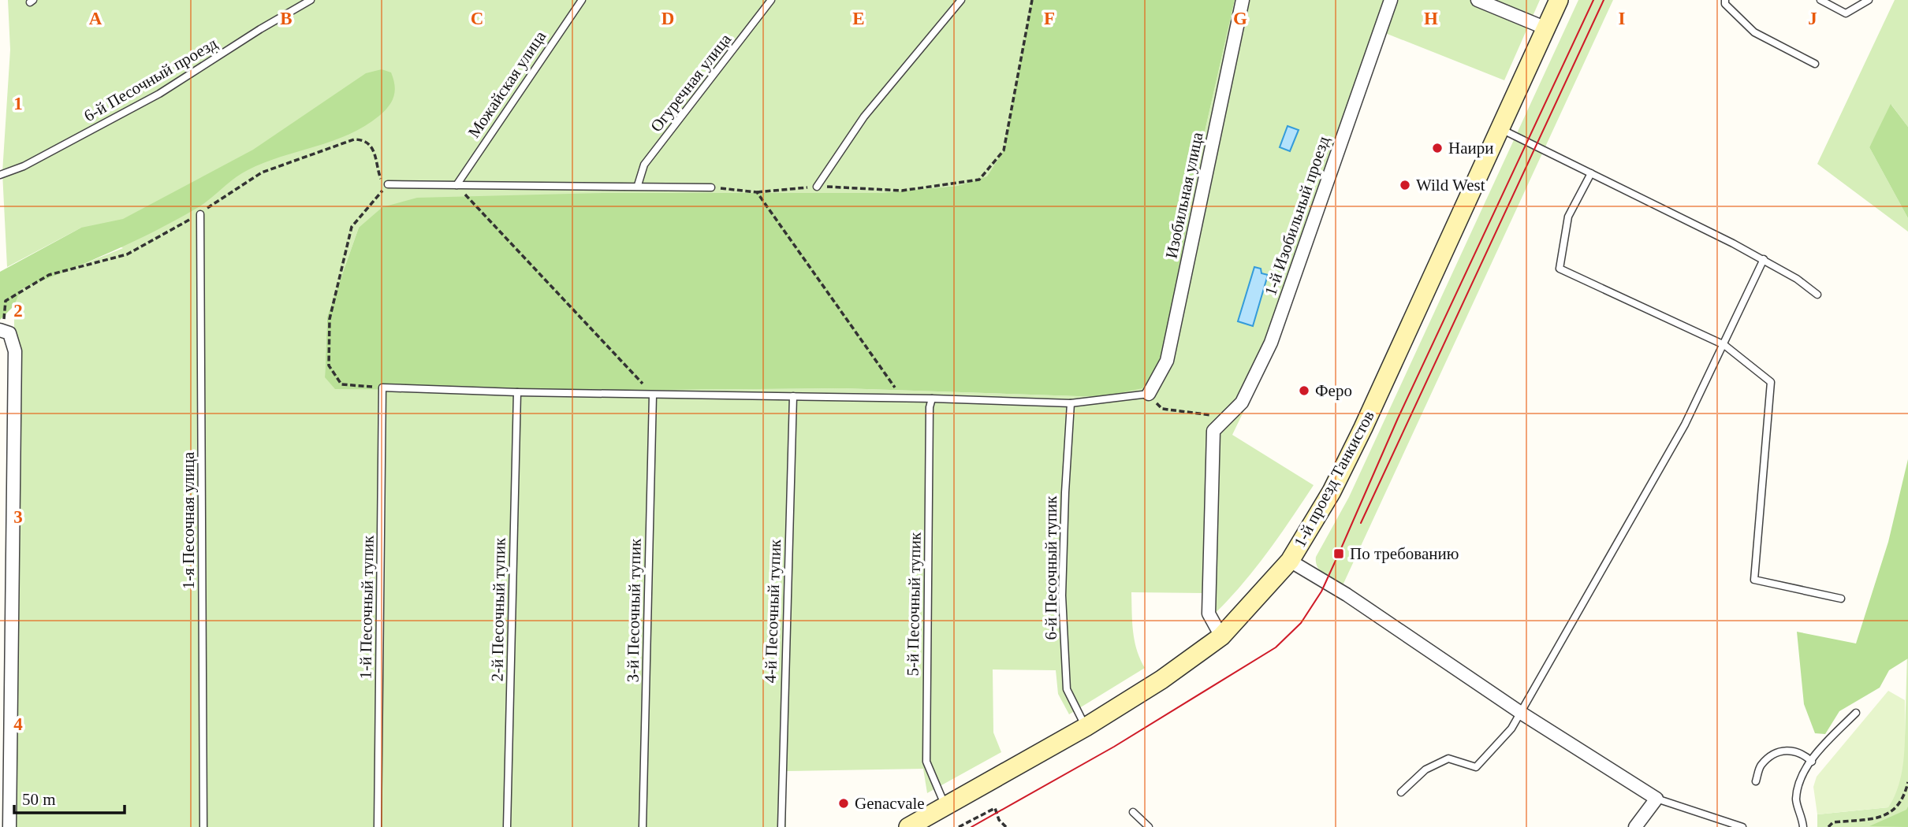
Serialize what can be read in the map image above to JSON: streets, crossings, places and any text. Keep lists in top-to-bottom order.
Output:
{
  "streets": {
    "main road": ["1-й проезд Танкистов"],
    "street": ["Изобильная улица", "1-й Изобильный проезд"],
    "lane": [
      "6-й Песочный проезд",
      "Огуречная улица",
      "Можайская улица",
      "1-я Песочная улица",
      "6-й Песочный тупик",
      "5-й Песочный тупик",
      "1-й Песочный тупик",
      "2-й Песочный тупик",
      "3-й Песочный тупик",
      "4-й Песочный тупик"
    ]
  },
  "crossings": [
    ["1-й проезд Танкистов", "6-й Песочный тупик"],
    ["1-й проезд Танкистов", "5-й Песочный тупик"]
  ],
  "places": {
    "other": [
      "Наири",
      "Wild West",
      "Феро",
      "Genacvale"
    ],
    "transit": ["По требованию"]
  },
  "scale_bar": "50 m",
  "grid": {
    "columns": [
      "A",
      "B",
      "C",
      "D",
      "E",
      "F",
      "G",
      "H",
      "I",
      "J"
    ],
    "rows": [
      "1",
      "2",
      "3",
      "4"
    ]
  }
}
